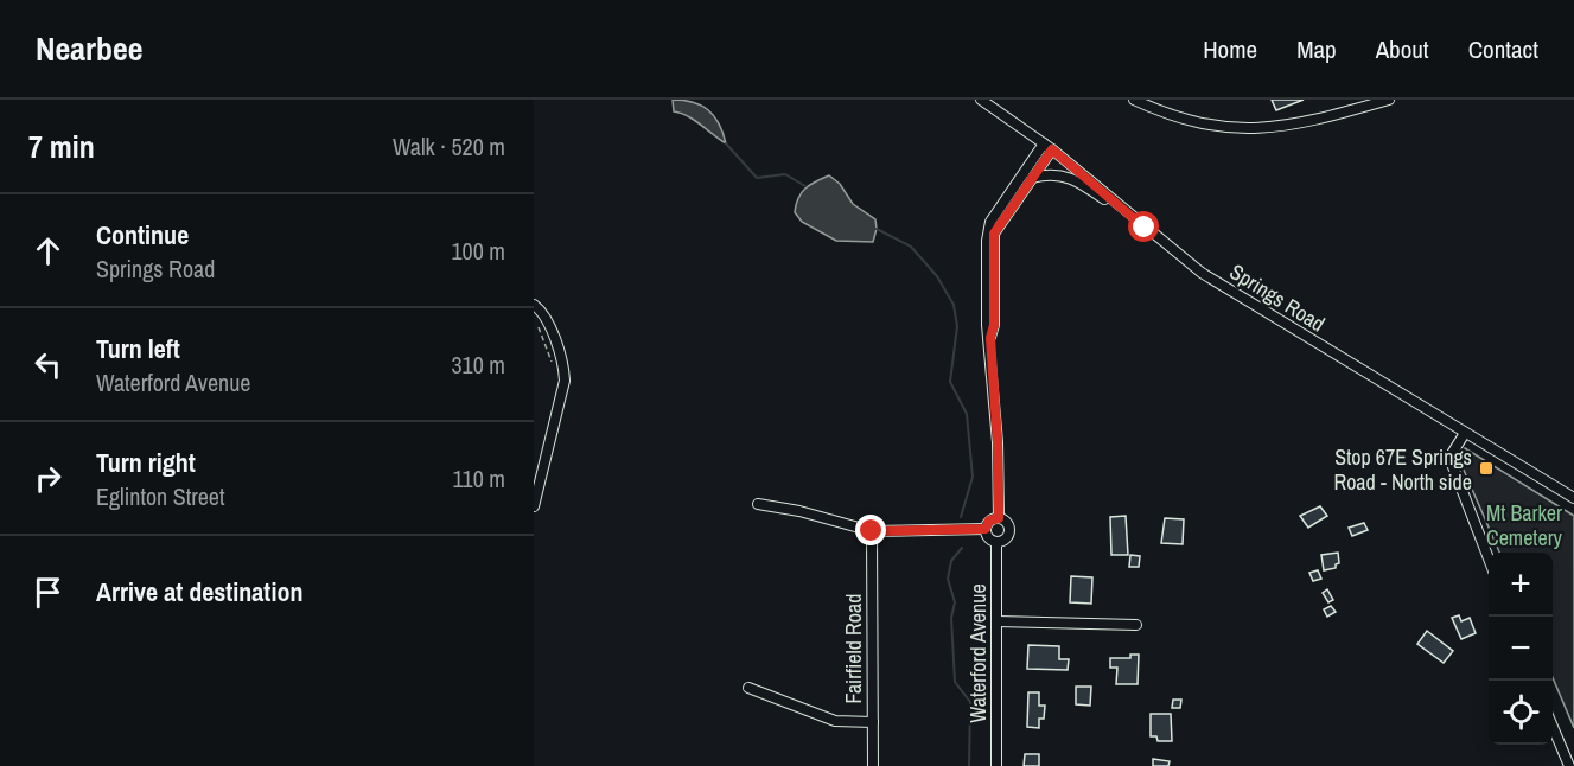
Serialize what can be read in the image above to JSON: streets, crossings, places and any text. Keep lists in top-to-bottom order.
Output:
{
  "streets": {
    "street": ["Springs Road", "Fairfield Road", "Waterford Avenue"]
  },
  "parks": ["Mt Barker Cemetery"],
  "places": {
    "transit": ["Stop 67E Springs Road - North side"]
  },
  "page": {
    "header": "Nearbee",
    "nav": [
      "Home",
      "Map",
      "About",
      "Contact"
    ],
    "heading": ["7 min", "Walk · 520 m"],
    "list": [
      ["Continue", "Springs Road", "100 m"],
      ["Turn left", "Waterford Avenue", "310 m"],
      ["Turn right", "Eglinton Street", "110 m"],
      "Arrive at destination"
    ],
    "map_buttons": ["+", "−"]
  }
}
